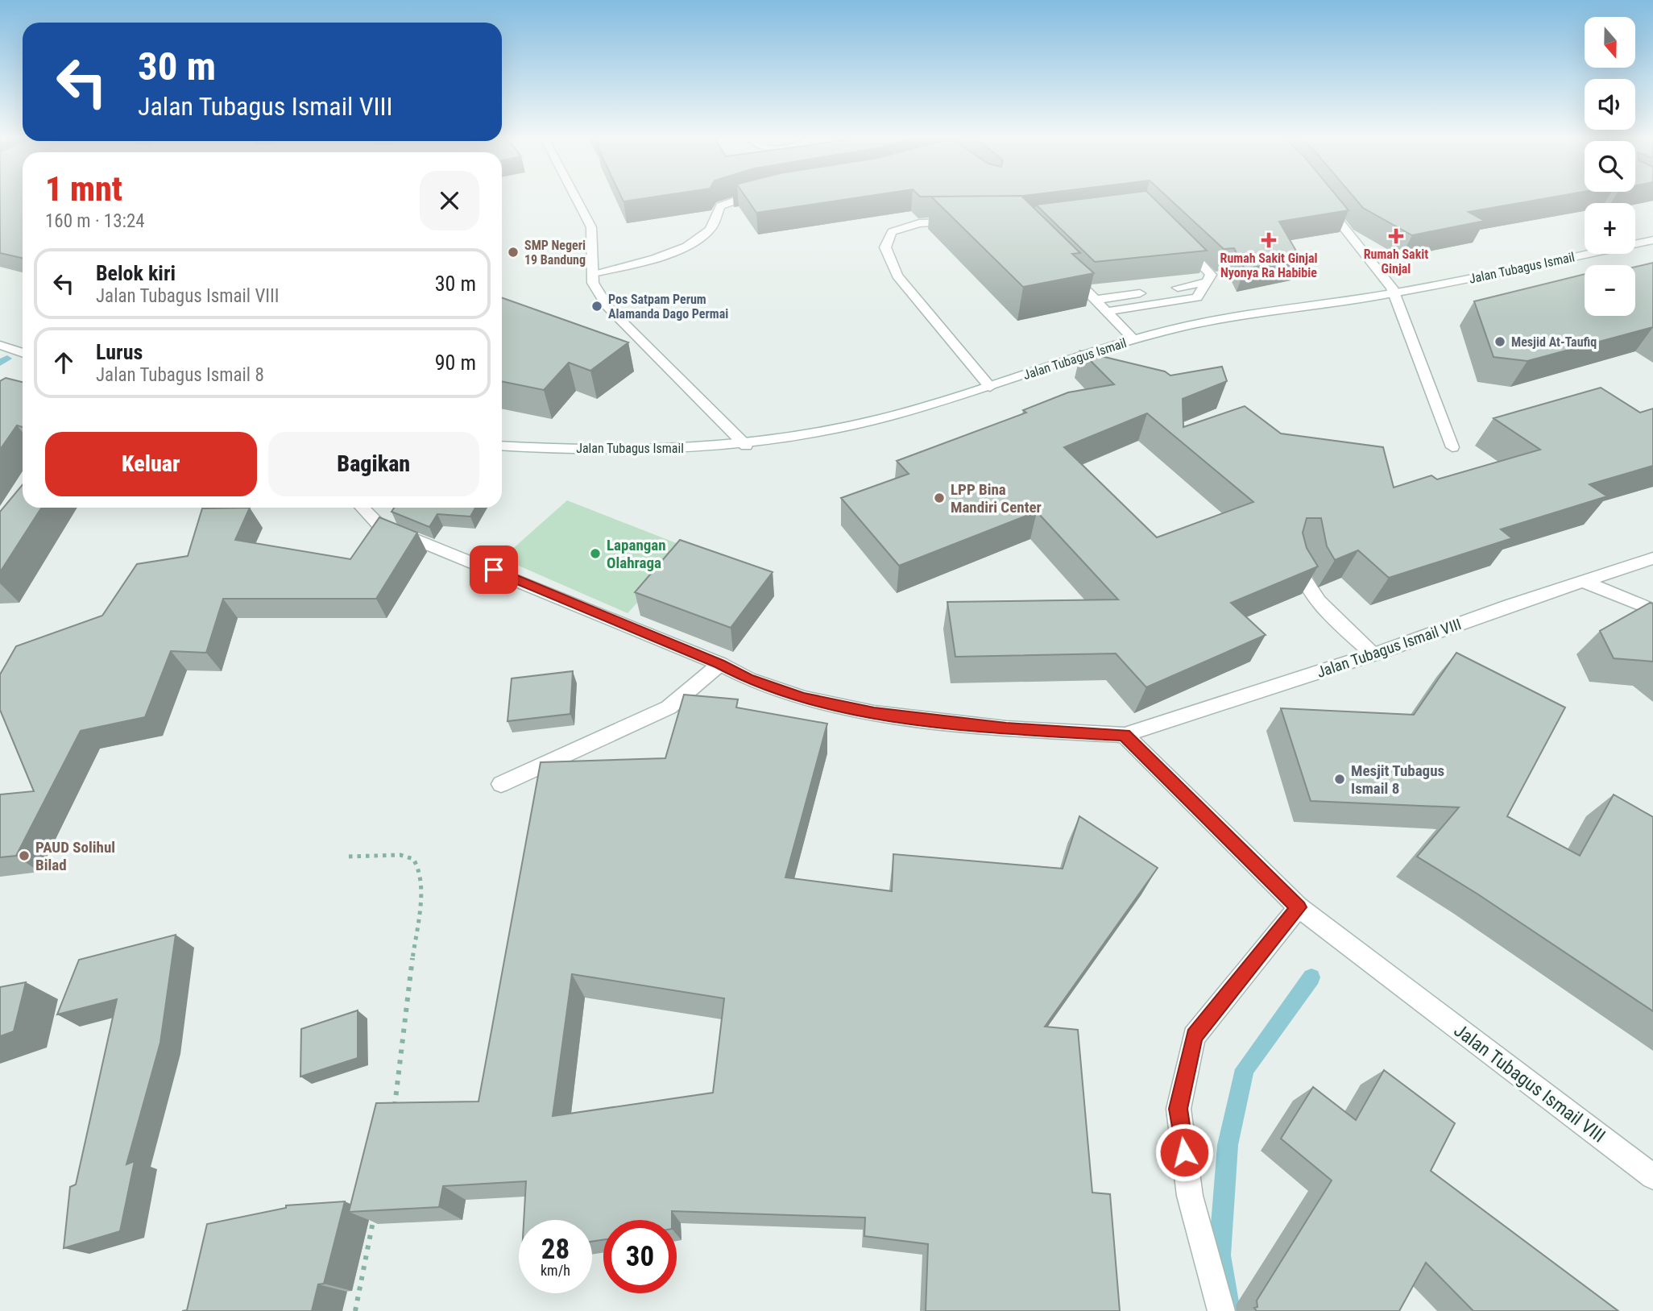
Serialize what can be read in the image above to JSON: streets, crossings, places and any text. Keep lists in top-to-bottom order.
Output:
{
  "streets": {
    "street": ["Jalan Tubagus Ismail", "Jalan Tubagus Ismail VIII"]
  },
  "places": {
    "health": ["Rumah Sakit Ginjal", "Rumah Sakit Ginjal Nyonya Ra Habibie"],
    "other": [
      "SMP Negeri 19 Bandung",
      "Pos Satpam Perum Alamanda Dago Permai",
      "Mesjid At-Taufiq",
      "LPP Bina Mandiri Center",
      "Lapangan Olahraga",
      "Mesjit Tubagus Ismail 8",
      "PAUD Solihul Bilad"
    ]
  },
  "north": "bottom",
  "page": {
    "map_buttons": ["+", "−"],
    "turn": ["30 m", "Jalan Tubagus Ismail VIII"],
    "heading": ["1 mnt", "160 m · 13:24"],
    "list": [
      {
        "name": "Belok kiri",
        "note": "Jalan Tubagus Ismail VIII",
        "value": "30 m"
      },
      {
        "name": "Lurus",
        "note": "Jalan Tubagus Ismail 8",
        "value": "90 m"
      }
    ],
    "buttons": ["Keluar", "Bagikan"],
    "speed": "28 km/h",
    "limit": "30"
  }
}
